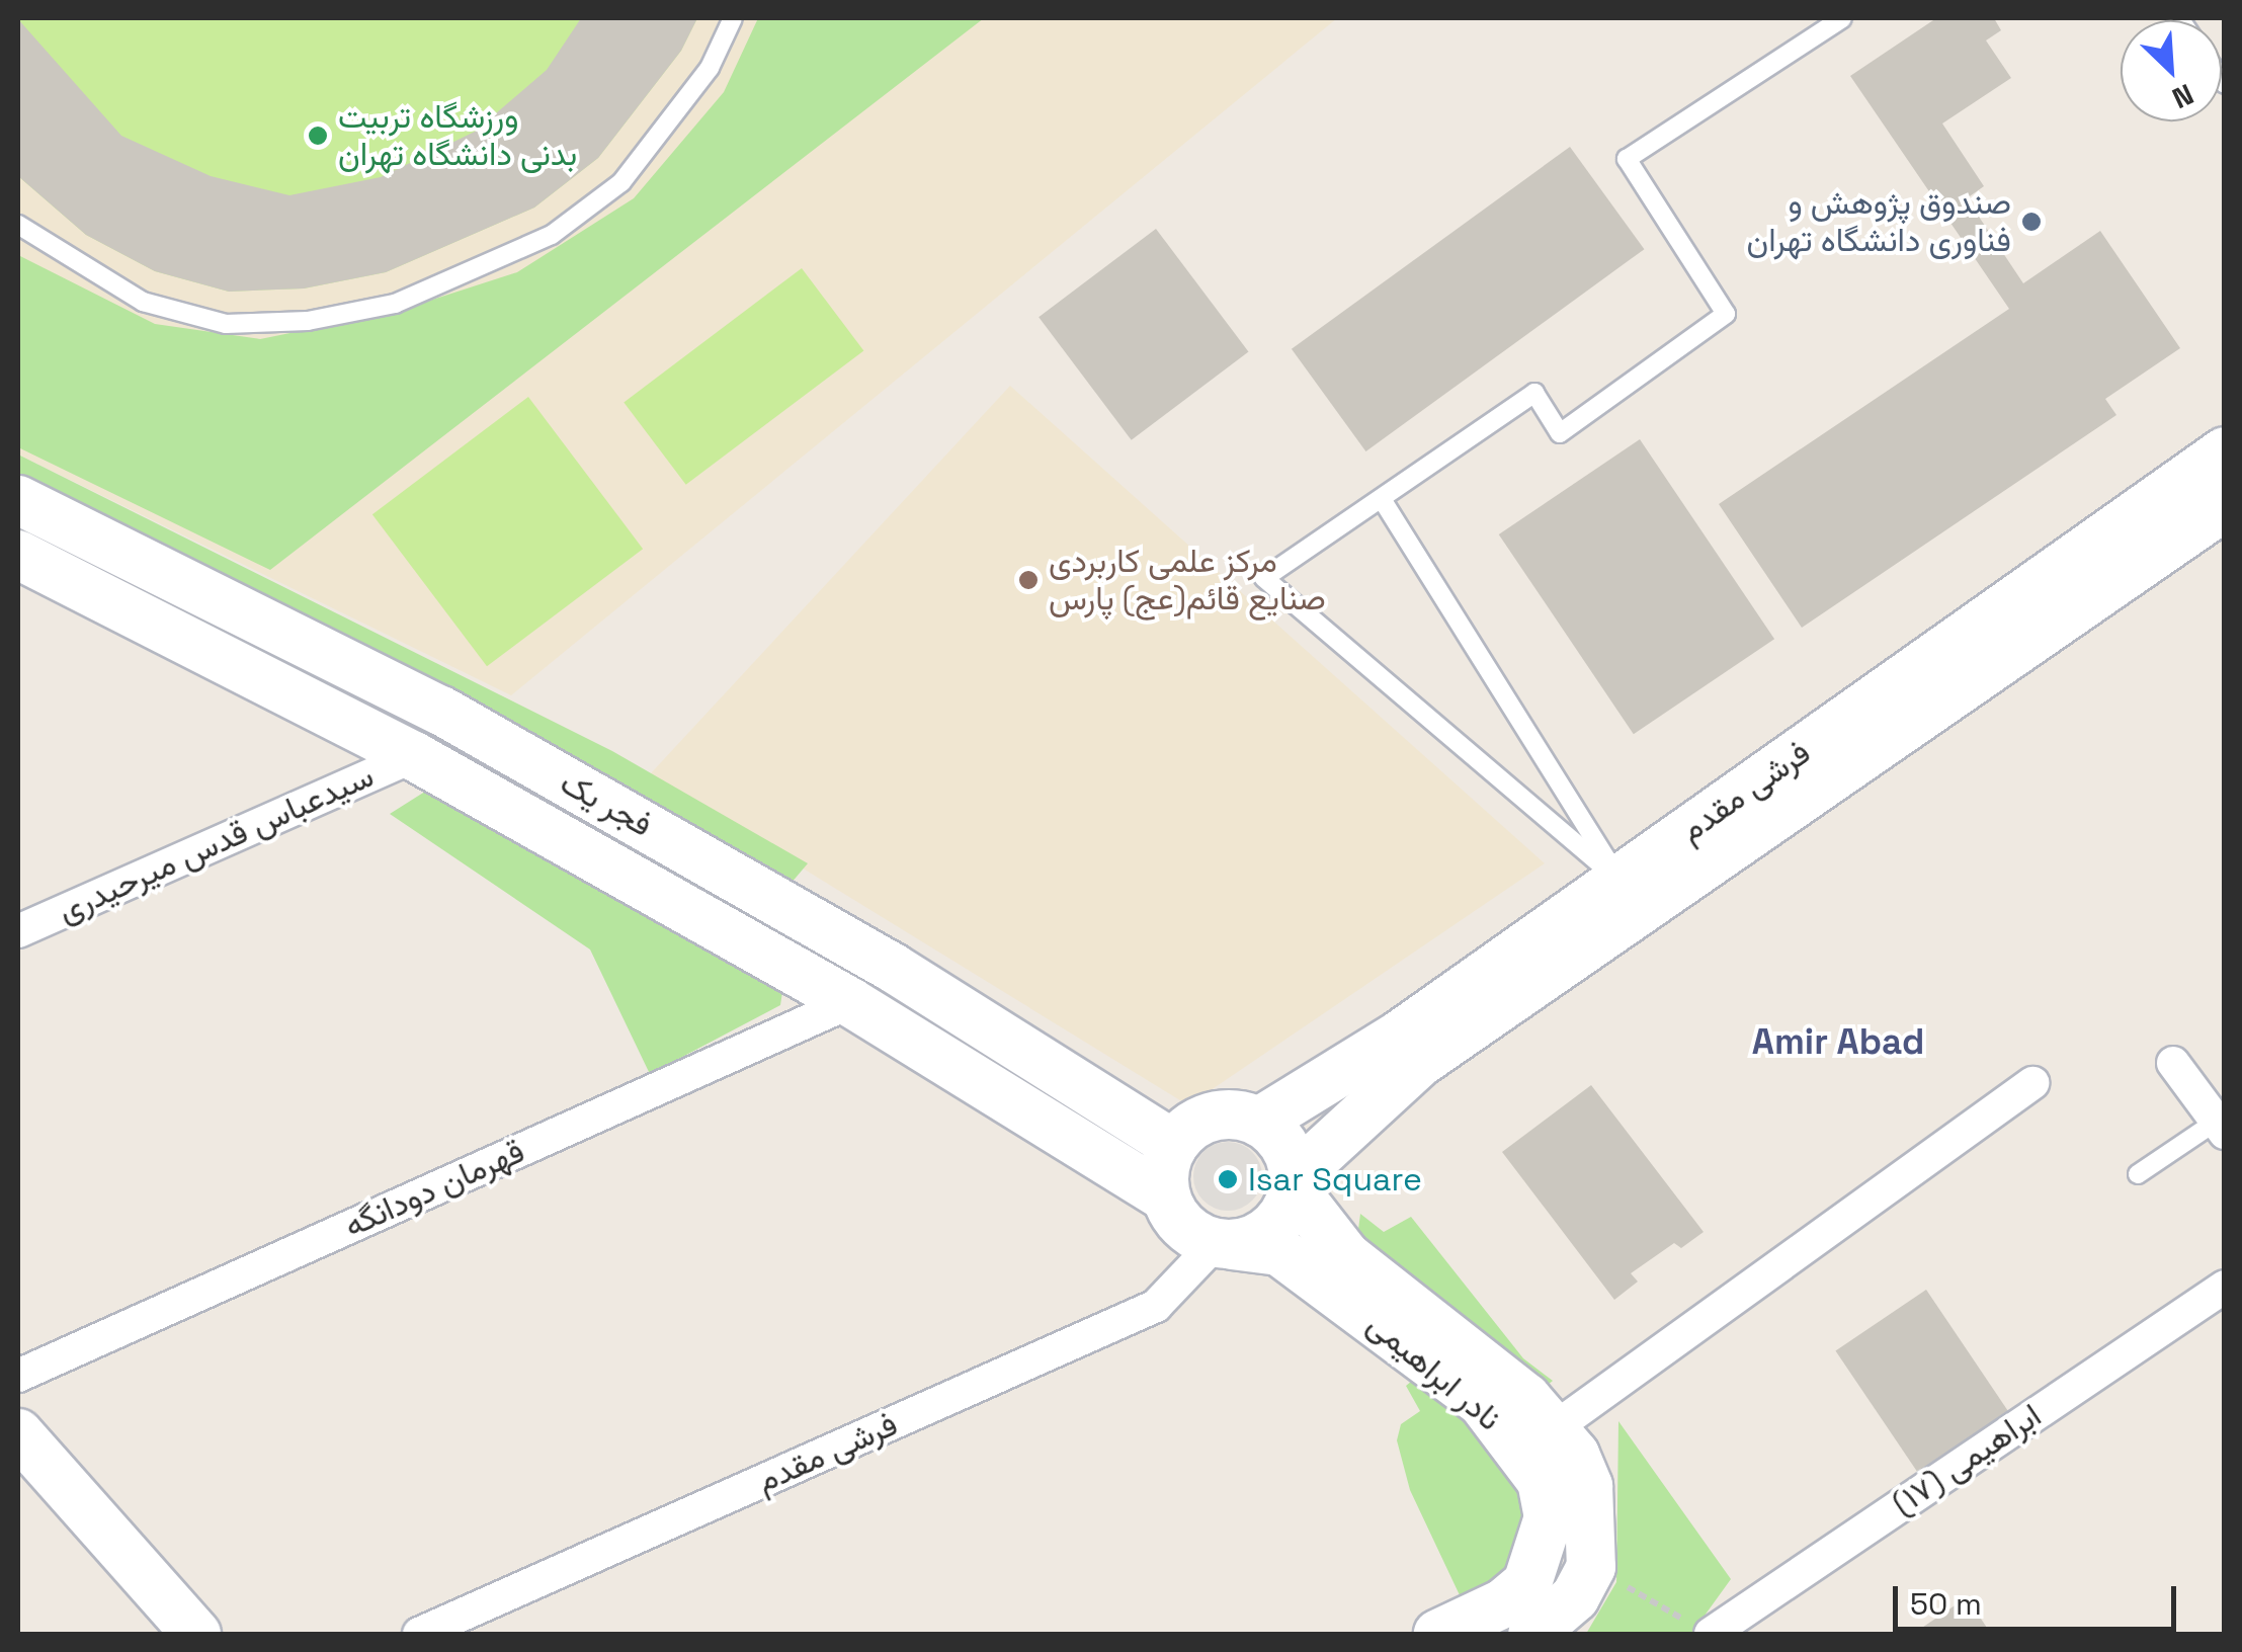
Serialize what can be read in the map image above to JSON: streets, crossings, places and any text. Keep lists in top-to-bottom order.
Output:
{
  "streets": {
    "street": [
      "فرشی مقدم",
      "فجر یک",
      "سیدعباس قدس میرحیدری",
      "قهرمان دودانگه",
      "نادر ابراهیمی",
      "ابراهیمی (۱۷)"
    ]
  },
  "crossings": [
    ["فرشی مقدم", "فجر یک"],
    ["فرشی مقدم", "نادر ابراهیمی"],
    ["فجر یک", "سیدعباس قدس میرحیدری"],
    ["فجر یک", "قهرمان دودانگه"],
    ["فجر یک", "نادر ابراهیمی"]
  ],
  "districts": ["Amir Abad"],
  "places": [
    "ورزشگاه تربیت بدنی دانشگاه تهران",
    "صندوق پژوهش و فناوری دانشگاه تهران",
    "مرکز علمی کاربردی صنایع قائم(عج) پارس",
    "Isar Square"
  ],
  "scale_bar": "50 m",
  "north": "bottom right"
}
